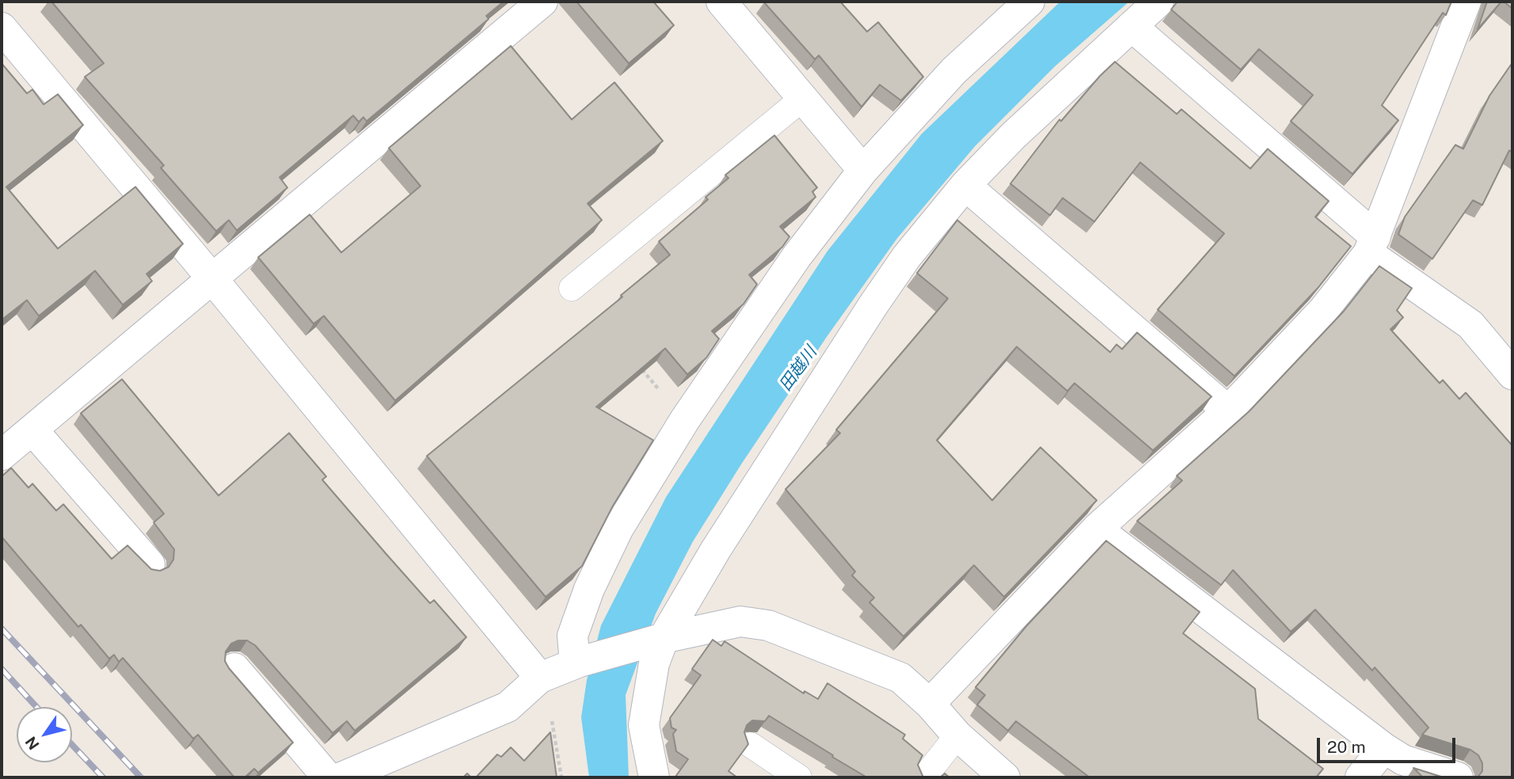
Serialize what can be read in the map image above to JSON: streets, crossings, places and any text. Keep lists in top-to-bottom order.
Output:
{
  "water": ["田越川"],
  "scale_bar": "20 m",
  "north": "bottom left"
}
